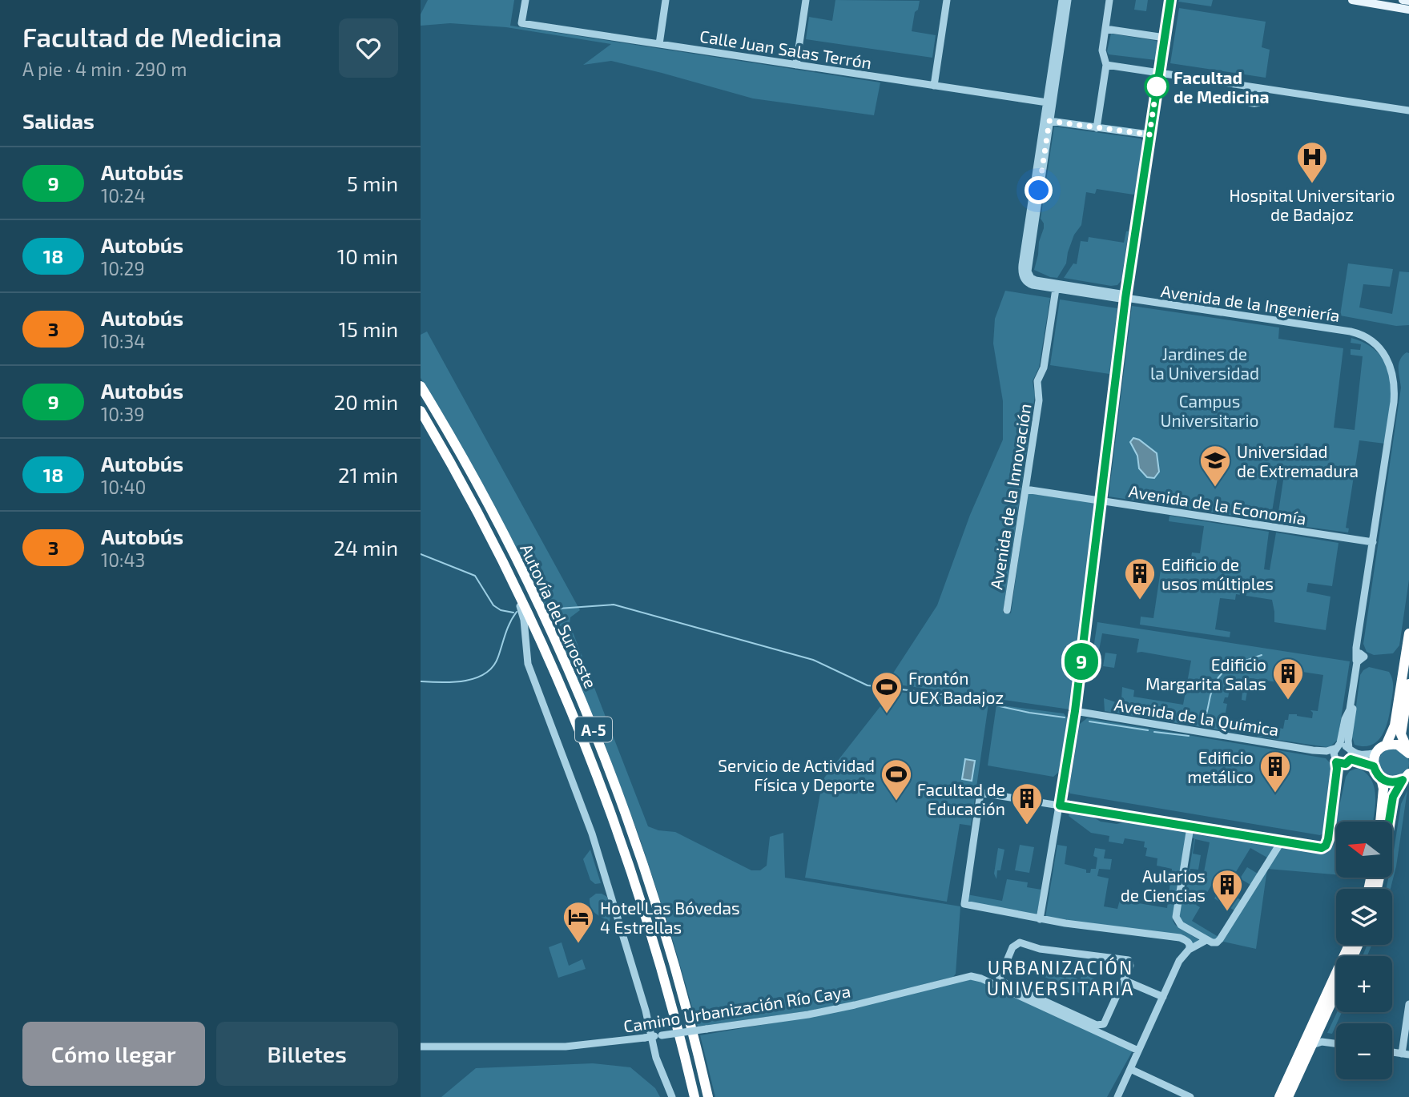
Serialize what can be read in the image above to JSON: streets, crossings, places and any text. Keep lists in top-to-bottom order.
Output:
{
  "streets": {
    "highway": ["Autovía del Suroeste", "A-5"],
    "street": [
      "Calle Juan Salas Terrón",
      "Avenida de la Ingeniería",
      "Avenida de la Innovación",
      "Avenida de la Economía",
      "Avenida de la Química",
      "Camino Urbanización Río Caya"
    ]
  },
  "crossings": [
    ["Avenida de la Ingeniería", "Avenida de la Economía"],
    ["Avenida de la Innovación", "Avenida de la Economía"]
  ],
  "districts": ["URBANIZACIÓN UNIVERSITARIA"],
  "parks": ["Jardines de la Universidad", "Campus Universitario"],
  "places": {
    "other": ["Facultad de Medicina"],
    "hospital": ["Hospital Universitario de Badajoz"],
    "school or university": ["Universidad de Extremadura"],
    "building": [
      "Edificio de usos múltiples",
      "Edificio Margarita Salas",
      "Edificio metálico",
      "Facultad de Educación",
      "Aularios de Ciencias"
    ],
    "sports": ["Frontón UEX Badajoz", "Servicio de Actividad Física y Deporte"],
    "hotel": ["Hotel Las Bóvedas 4 Estrellas"]
  },
  "lines": ["bus line 9"],
  "north": "left",
  "page": {
    "heading": [
      ["Facultad de Medicina", "A pie · 4 min · 290 m"],
      "Salidas"
    ],
    "on_map": "9",
    "list": [
      {
        "mark": "9",
        "name": "Autobús",
        "note": "10:24",
        "value": "5 min"
      },
      {
        "mark": "18",
        "name": "Autobús",
        "note": "10:29",
        "value": "10 min"
      },
      {
        "mark": "3",
        "name": "Autobús",
        "note": "10:34",
        "value": "15 min"
      },
      {
        "mark": "9",
        "name": "Autobús",
        "note": "10:39",
        "value": "20 min"
      },
      {
        "mark": "18",
        "name": "Autobús",
        "note": "10:40",
        "value": "21 min"
      },
      {
        "mark": "3",
        "name": "Autobús",
        "note": "10:43",
        "value": "24 min"
      }
    ],
    "map_buttons": ["+", "−"],
    "buttons": ["Cómo llegar", "Billetes"]
  }
}
